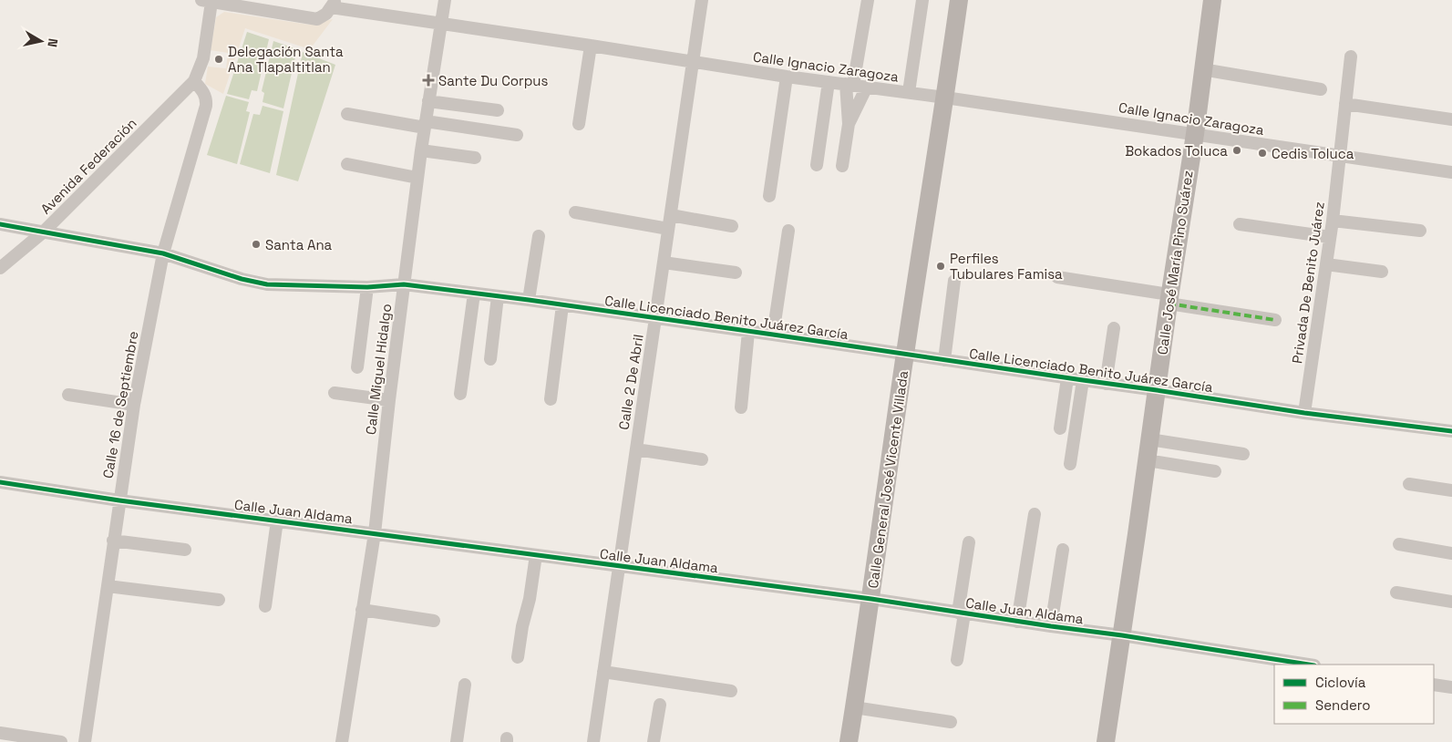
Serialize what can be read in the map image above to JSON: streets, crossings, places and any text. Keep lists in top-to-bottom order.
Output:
{
  "streets": {
    "main road": ["Calle José María Pino Suárez", "Calle General José Vicente Villada"],
    "street": [
      "Calle Ignacio Zaragoza",
      "Avenida Federación",
      "Privada De Benito Juárez",
      "Calle Licenciado Benito Juárez García",
      "Calle Miguel Hidalgo",
      "Calle 2 De Abril",
      "Calle 16 de Septiembre",
      "Calle Juan Aldama"
    ]
  },
  "crossings": [
    ["Calle Ignacio Zaragoza", "Calle José María Pino Suárez"],
    ["Calle Ignacio Zaragoza", "Privada De Benito Juárez"],
    ["Calle Ignacio Zaragoza", "Calle Miguel Hidalgo"],
    ["Calle Ignacio Zaragoza", "Calle 2 De Abril"],
    ["Calle Ignacio Zaragoza", "Calle General José Vicente Villada"],
    ["Avenida Federación", "Calle Licenciado Benito Juárez García"],
    ["Avenida Federación", "Calle 16 de Septiembre"],
    ["Calle José María Pino Suárez", "Calle Licenciado Benito Juárez García"],
    ["Calle José María Pino Suárez", "Calle Juan Aldama"],
    ["Privada De Benito Juárez", "Calle Licenciado Benito Juárez García"],
    ["Calle Licenciado Benito Juárez García", "Calle Miguel Hidalgo"],
    ["Calle Licenciado Benito Juárez García", "Calle 2 De Abril"],
    ["Calle Licenciado Benito Juárez García", "Calle 16 de Septiembre"],
    ["Calle Licenciado Benito Juárez García", "Calle General José Vicente Villada"],
    ["Calle Miguel Hidalgo", "Calle Juan Aldama"],
    ["Calle 2 De Abril", "Calle Juan Aldama"],
    ["Calle 16 de Septiembre", "Calle Juan Aldama"],
    ["Calle General José Vicente Villada", "Calle Juan Aldama"]
  ],
  "places": {
    "other": [
      "Delegación Santa Ana Tlapaltitlan",
      "Bokados Toluca",
      "Cedis Toluca",
      "Santa Ana",
      "Perfiles Tubulares Famisa"
    ],
    "health": ["Sante Du Corpus"]
  },
  "legend": ["Ciclovía", "Sendero"],
  "north": "right"
}
